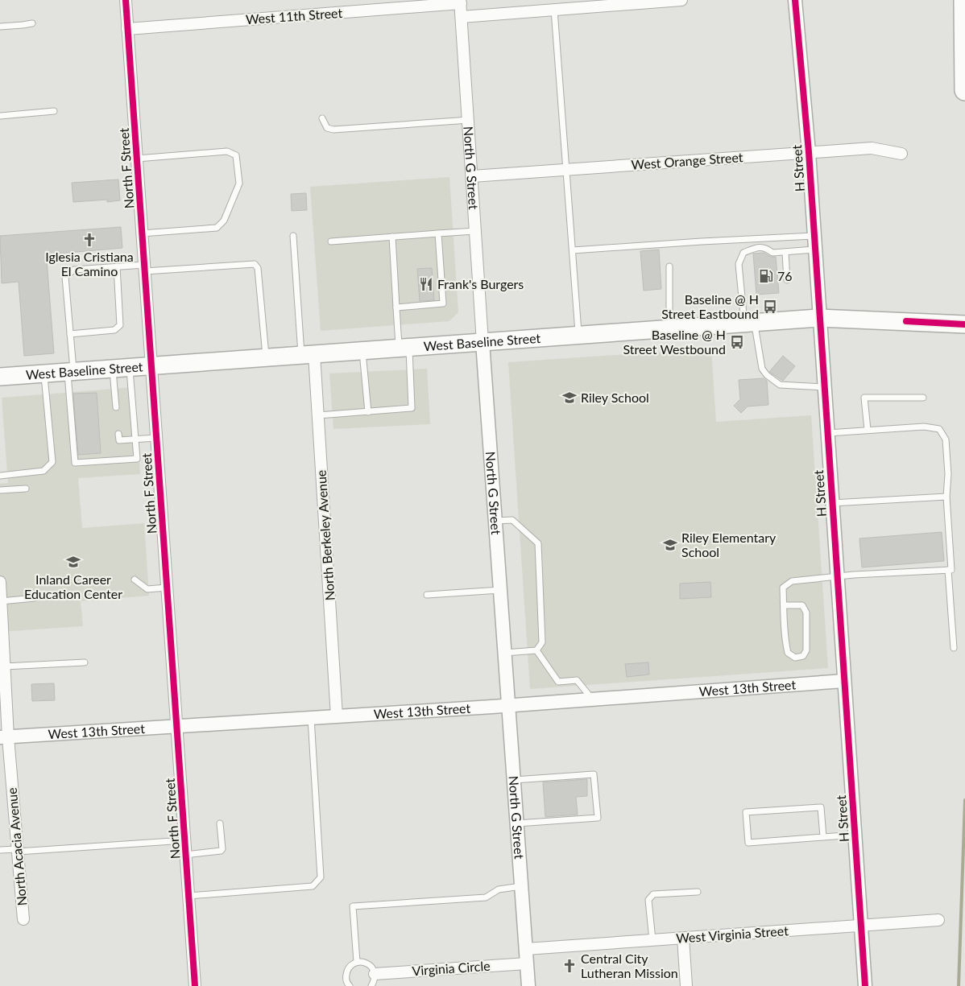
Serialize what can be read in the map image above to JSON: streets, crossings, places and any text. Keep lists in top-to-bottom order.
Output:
{
  "streets": {
    "main road": ["West Baseline Street"],
    "street": [
      "West 11th Street",
      "West Orange Street",
      "North F Street",
      "North G Street",
      "H Street",
      "North Berkeley Avenue",
      "West 13th Street",
      "North Acacia Avenue",
      "West Virginia Street",
      "Virginia Circle"
    ]
  },
  "crossings": [
    ["West 11th Street", "North F Street"],
    ["West 11th Street", "North G Street"],
    ["West Orange Street", "North G Street"],
    ["West Orange Street", "H Street"],
    ["North F Street", "West Baseline Street"],
    ["North F Street", "West 13th Street"],
    ["North G Street", "West Baseline Street"],
    ["North G Street", "West 13th Street"],
    ["North G Street", "West Virginia Street"],
    ["North G Street", "Virginia Circle"],
    ["H Street", "West Baseline Street"],
    ["H Street", "West 13th Street"],
    ["H Street", "West Virginia Street"],
    ["West Baseline Street", "North Berkeley Avenue"],
    ["North Berkeley Avenue", "West 13th Street"],
    ["West 13th Street", "North Acacia Avenue"]
  ],
  "places": {
    "church": ["Iglesia Cristiana El Camino", "Central City Lutheran Mission"],
    "fuel station": ["76"],
    "restaurant": ["Frank's Burgers"],
    "bus stop": ["Baseline @ H Street Eastbound", "Baseline @ H Street Westbound"],
    "school or university": ["Riley School", "Riley Elementary School", "Inland Career Education Center"]
  }
}
